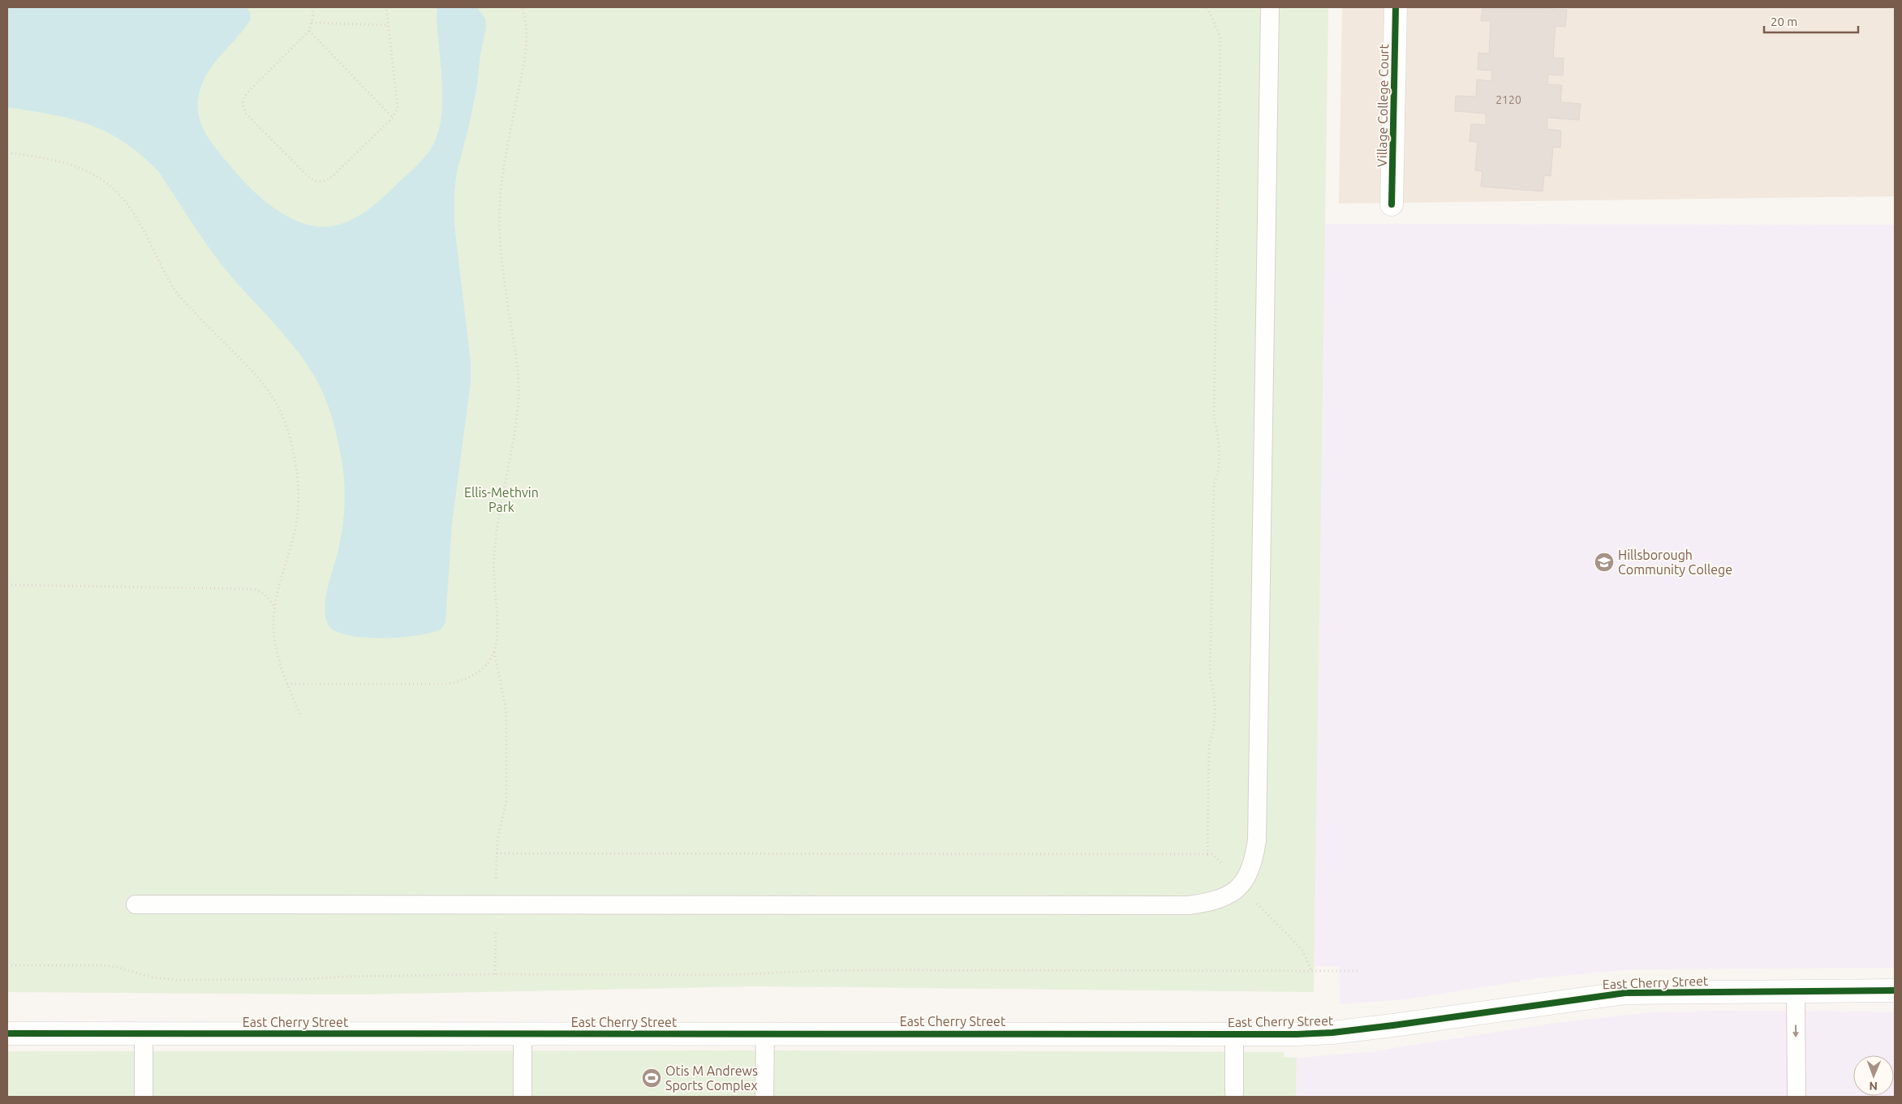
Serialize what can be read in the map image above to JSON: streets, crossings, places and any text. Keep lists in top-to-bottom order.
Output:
{
  "streets": {
    "street": ["Village College Court", "East Cherry Street"]
  },
  "parks": ["Ellis-Methvin Park"],
  "places": {
    "school or university": ["Hillsborough Community College"],
    "sports": ["Otis M Andrews Sports Complex"]
  },
  "house_numbers": ["2120"],
  "scale_bar": "20 m",
  "north": "bottom"
}
